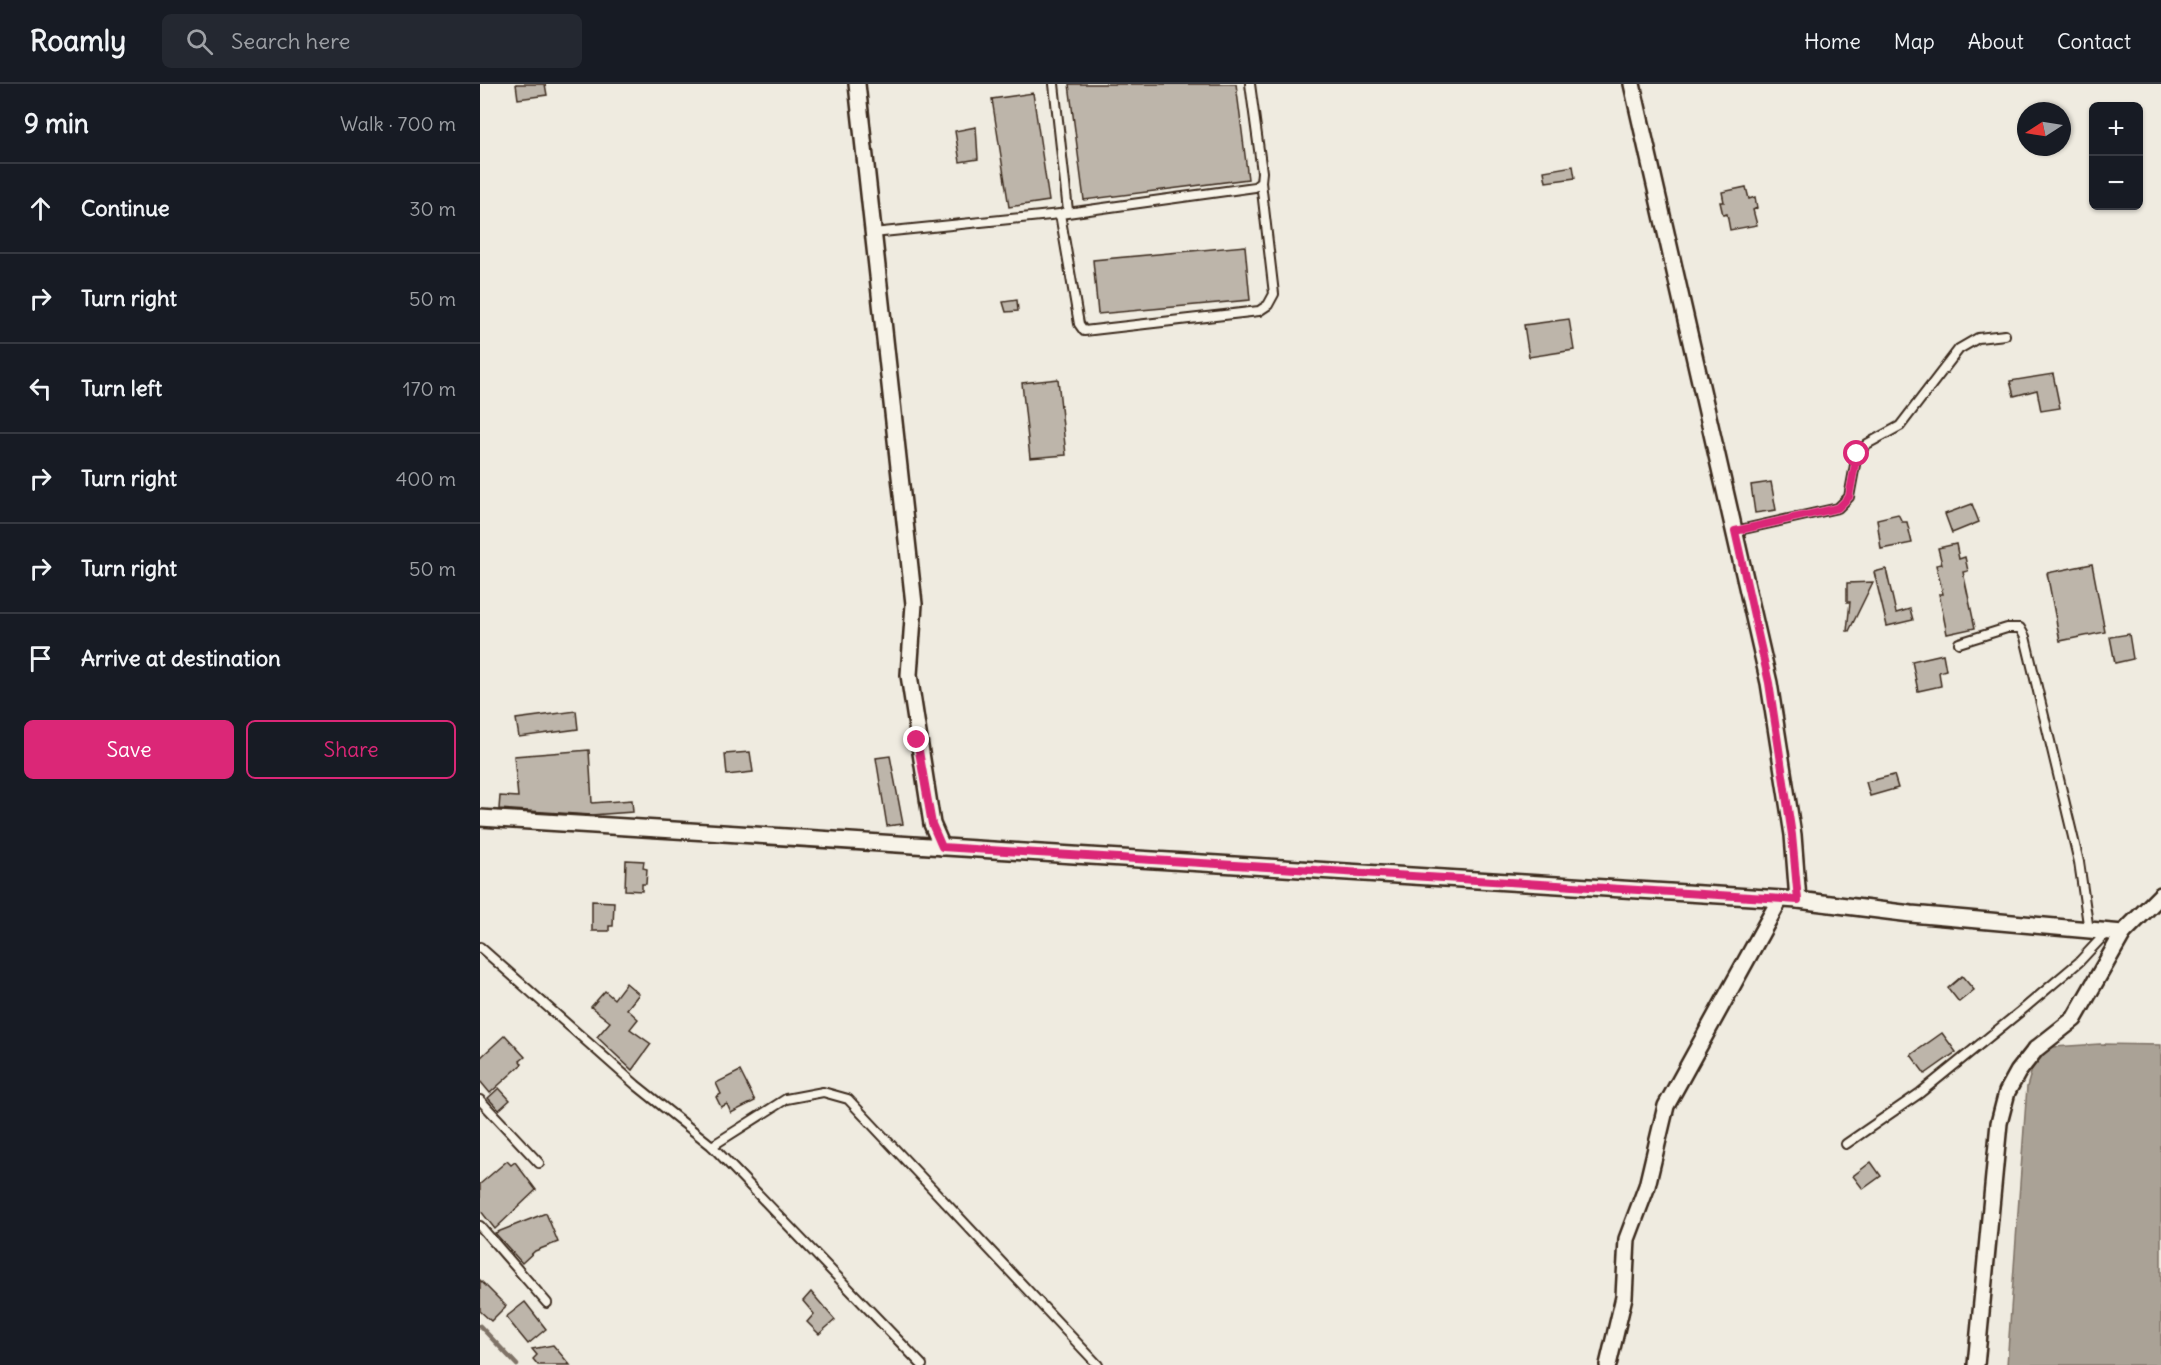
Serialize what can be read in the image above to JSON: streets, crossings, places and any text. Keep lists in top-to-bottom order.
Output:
{
  "north": "left",
  "page": {
    "header": "Roamly",
    "search": "Search here",
    "nav": [
      "Home",
      "Map",
      "About",
      "Contact"
    ],
    "heading": ["9 min", "Walk · 700 m"],
    "map_buttons": ["+", "−"],
    "list": [
      ["Continue", "30 m"],
      ["Turn right", "50 m"],
      ["Turn left", "170 m"],
      ["Turn right", "400 m"],
      ["Turn right", "50 m"],
      "Arrive at destination"
    ],
    "buttons": ["Save", "Share"]
  }
}
